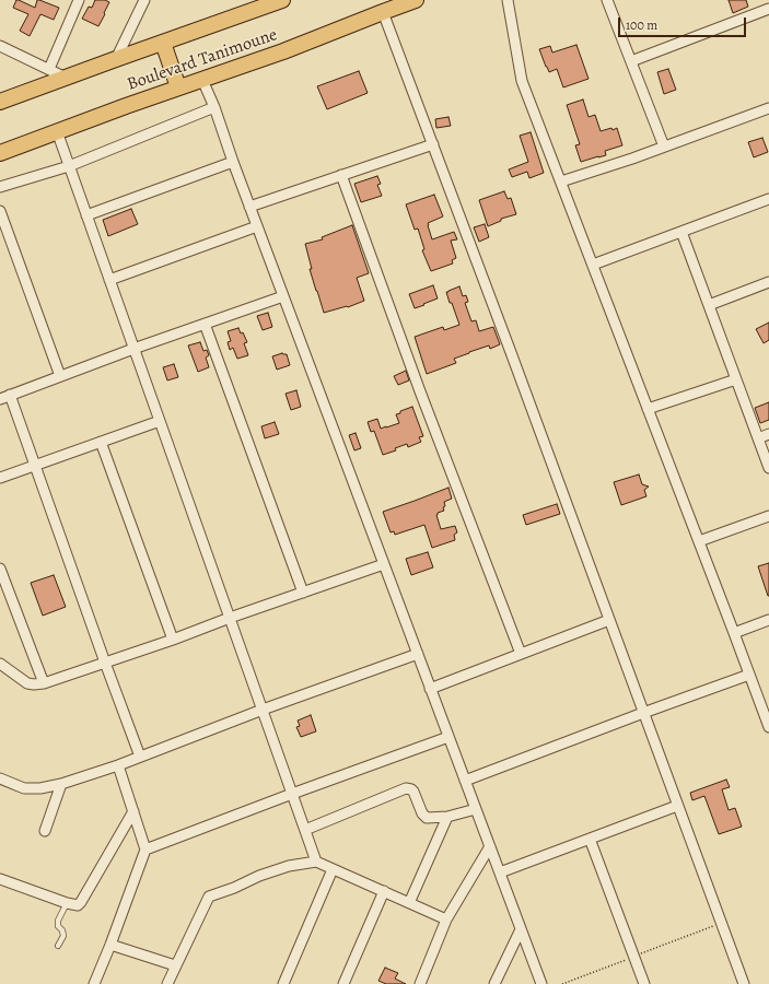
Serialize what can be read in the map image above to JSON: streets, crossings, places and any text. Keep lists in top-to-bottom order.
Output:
{
  "streets": {
    "main road": ["Boulevard Tanimoune"]
  },
  "scale_bar": "100 m"
}
